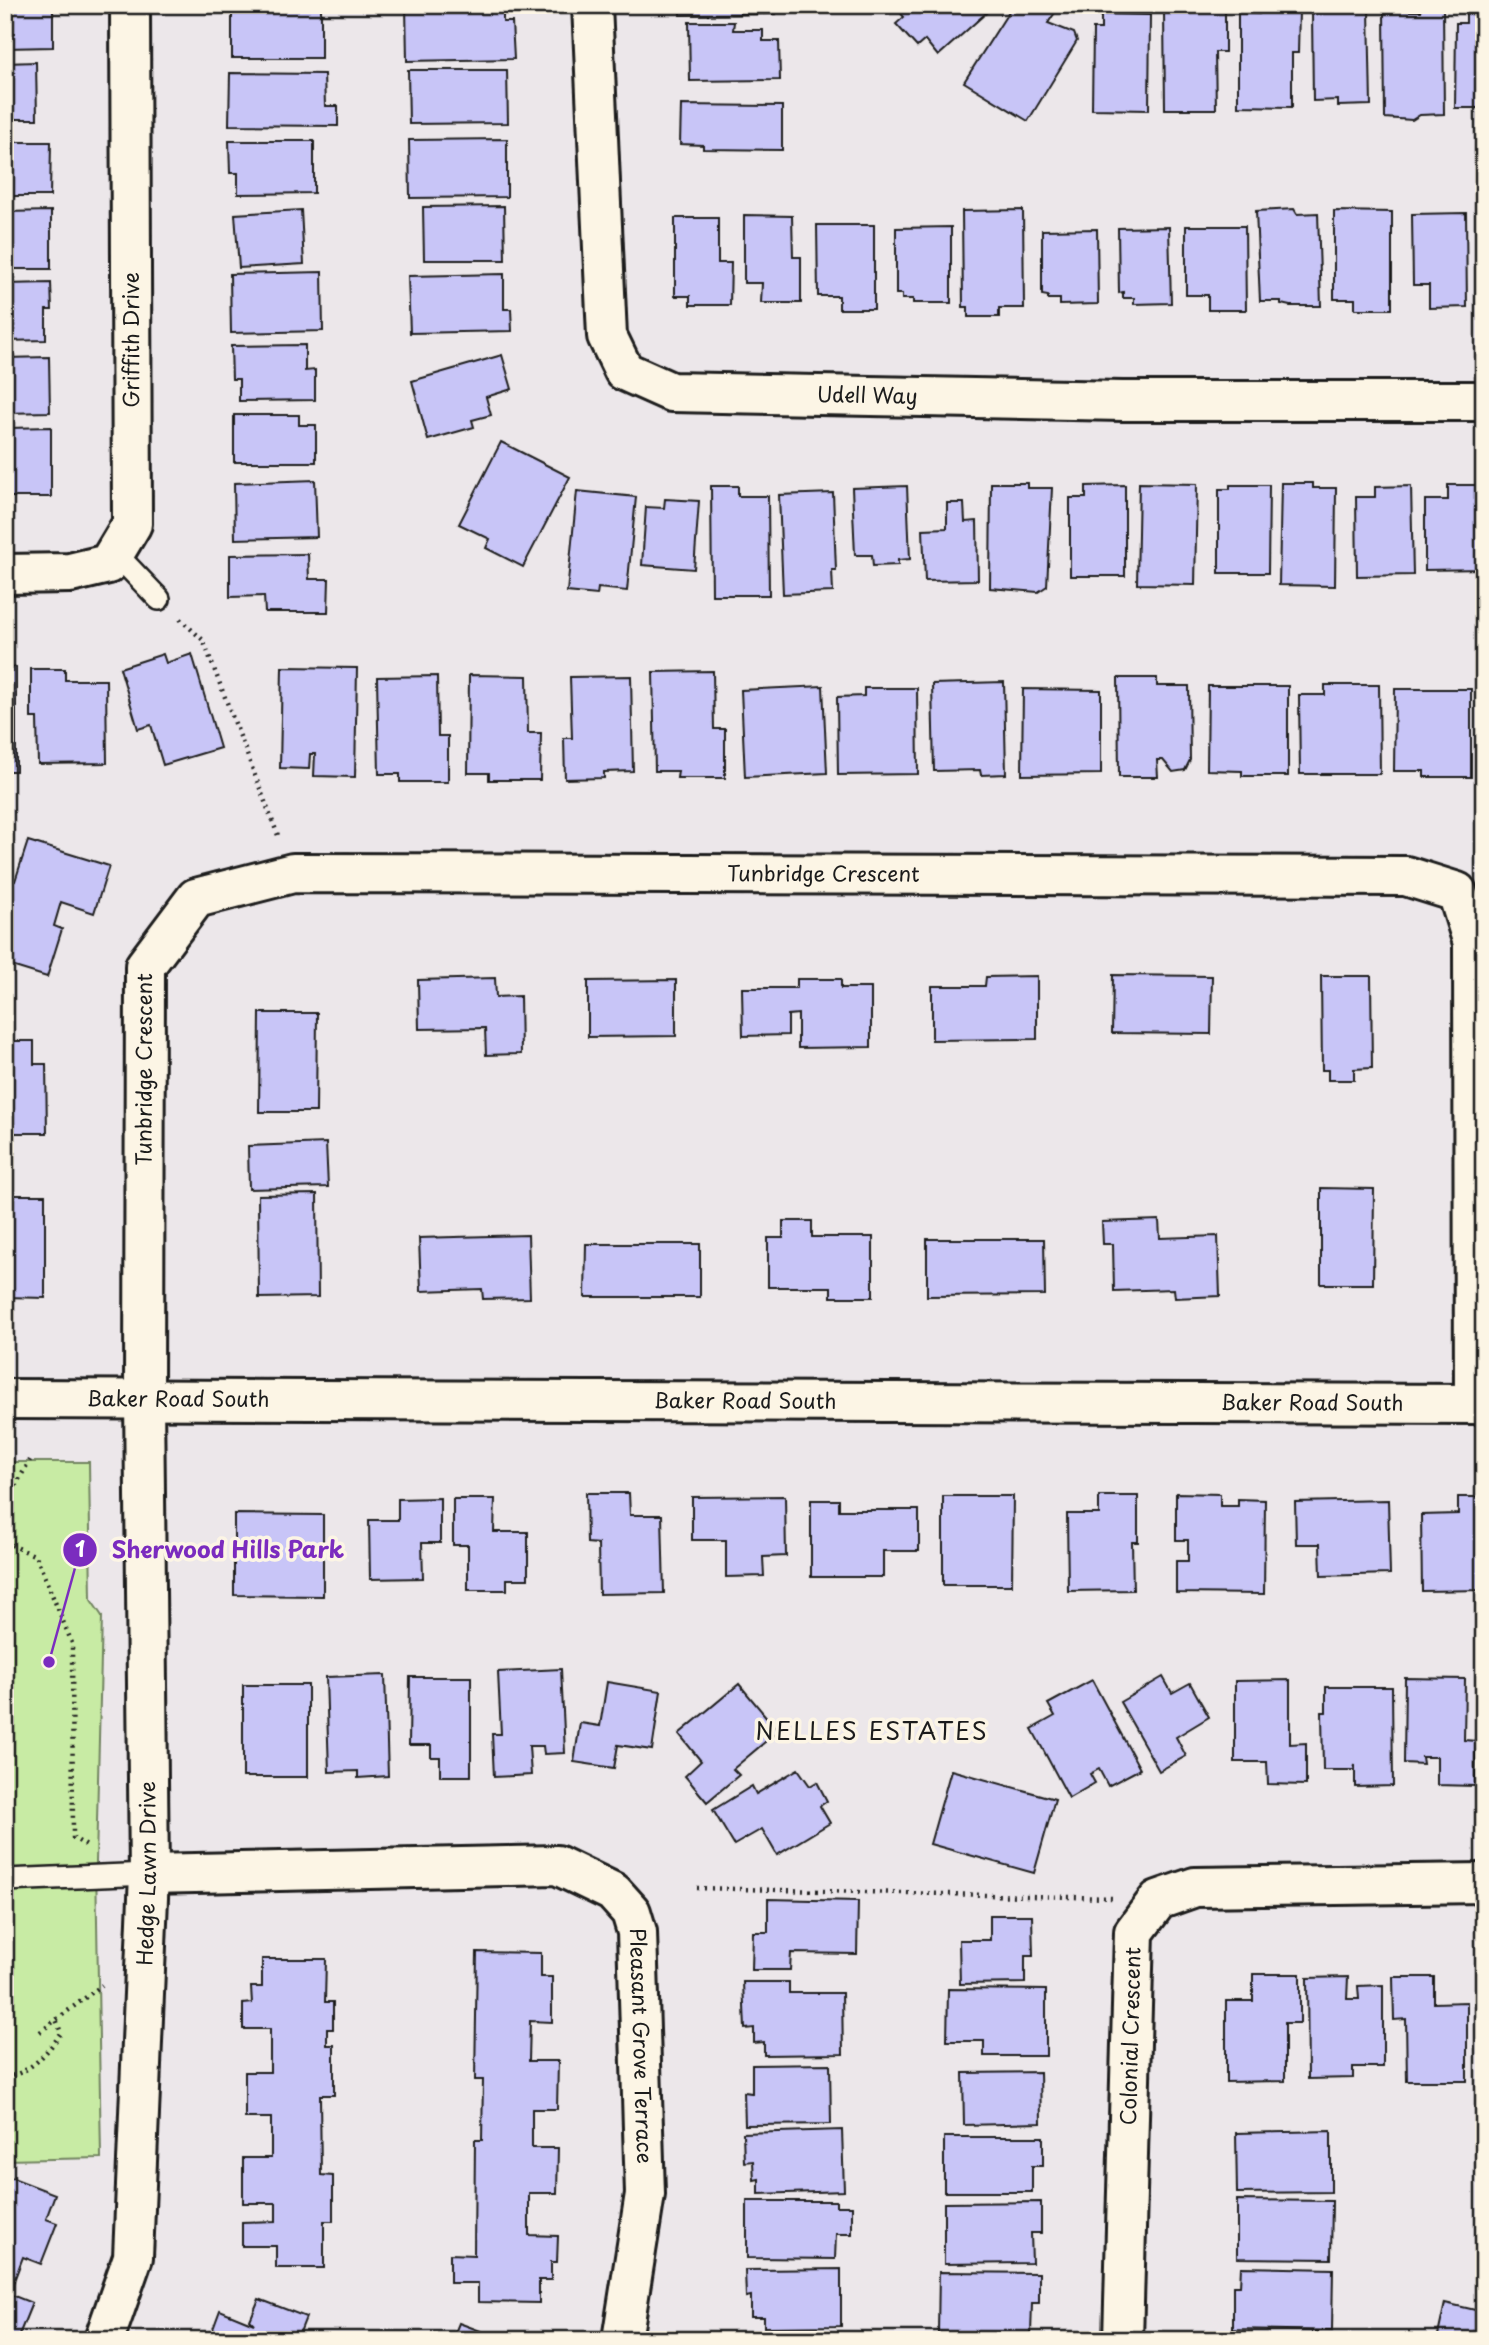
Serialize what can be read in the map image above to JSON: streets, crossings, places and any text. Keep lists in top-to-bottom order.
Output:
{
  "streets": {
    "street": [
      "Griffith Drive",
      "Udell Way",
      "Tunbridge Crescent",
      "Baker Road South",
      "Hedge Lawn Drive",
      "Colonial Crescent",
      "Pleasant Grove Terrace"
    ]
  },
  "crossings": [
    ["Tunbridge Crescent", "Baker Road South"],
    ["Tunbridge Crescent", "Hedge Lawn Drive"],
    ["Baker Road South", "Hedge Lawn Drive"],
    ["Hedge Lawn Drive", "Pleasant Grove Terrace"]
  ],
  "districts": ["NELLES ESTATES"],
  "places": ["Sherwood Hills Park"]
}
